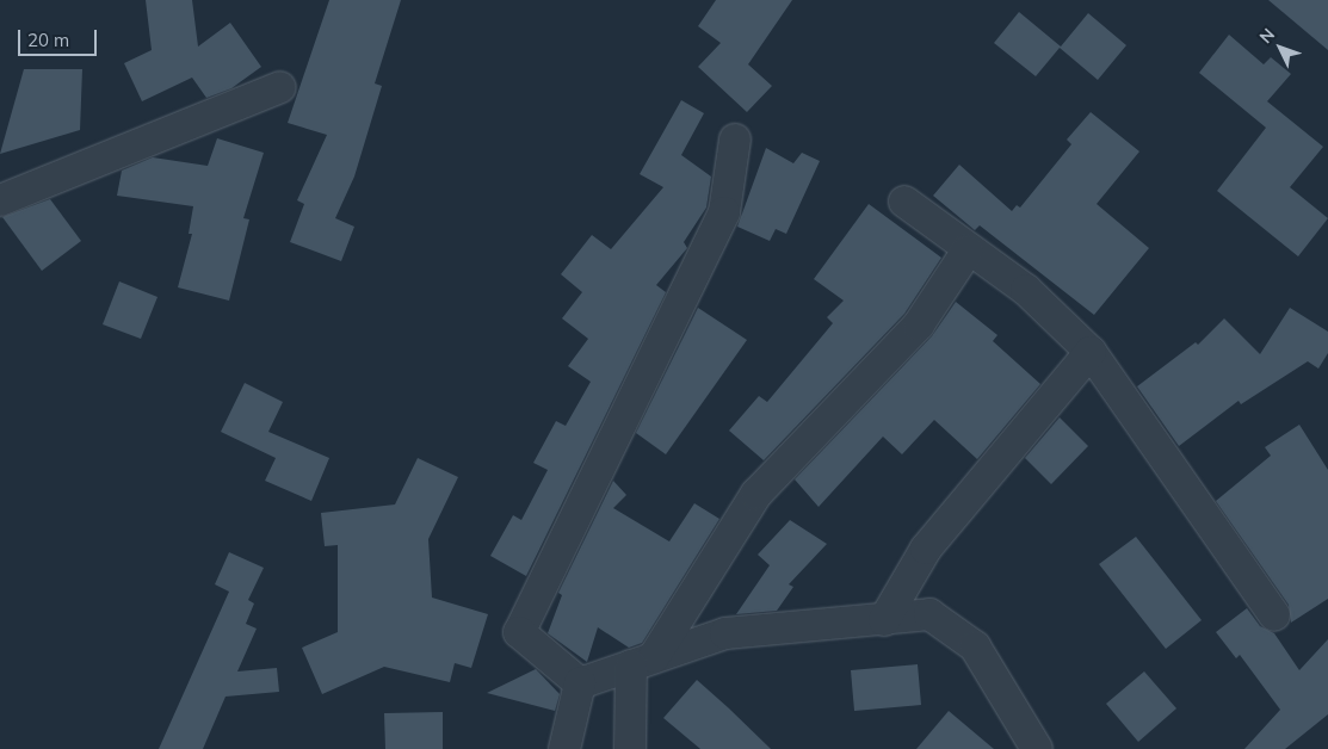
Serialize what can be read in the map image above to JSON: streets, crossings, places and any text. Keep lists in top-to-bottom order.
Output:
{
  "scale_bar": "20 m",
  "north": "top left"
}
